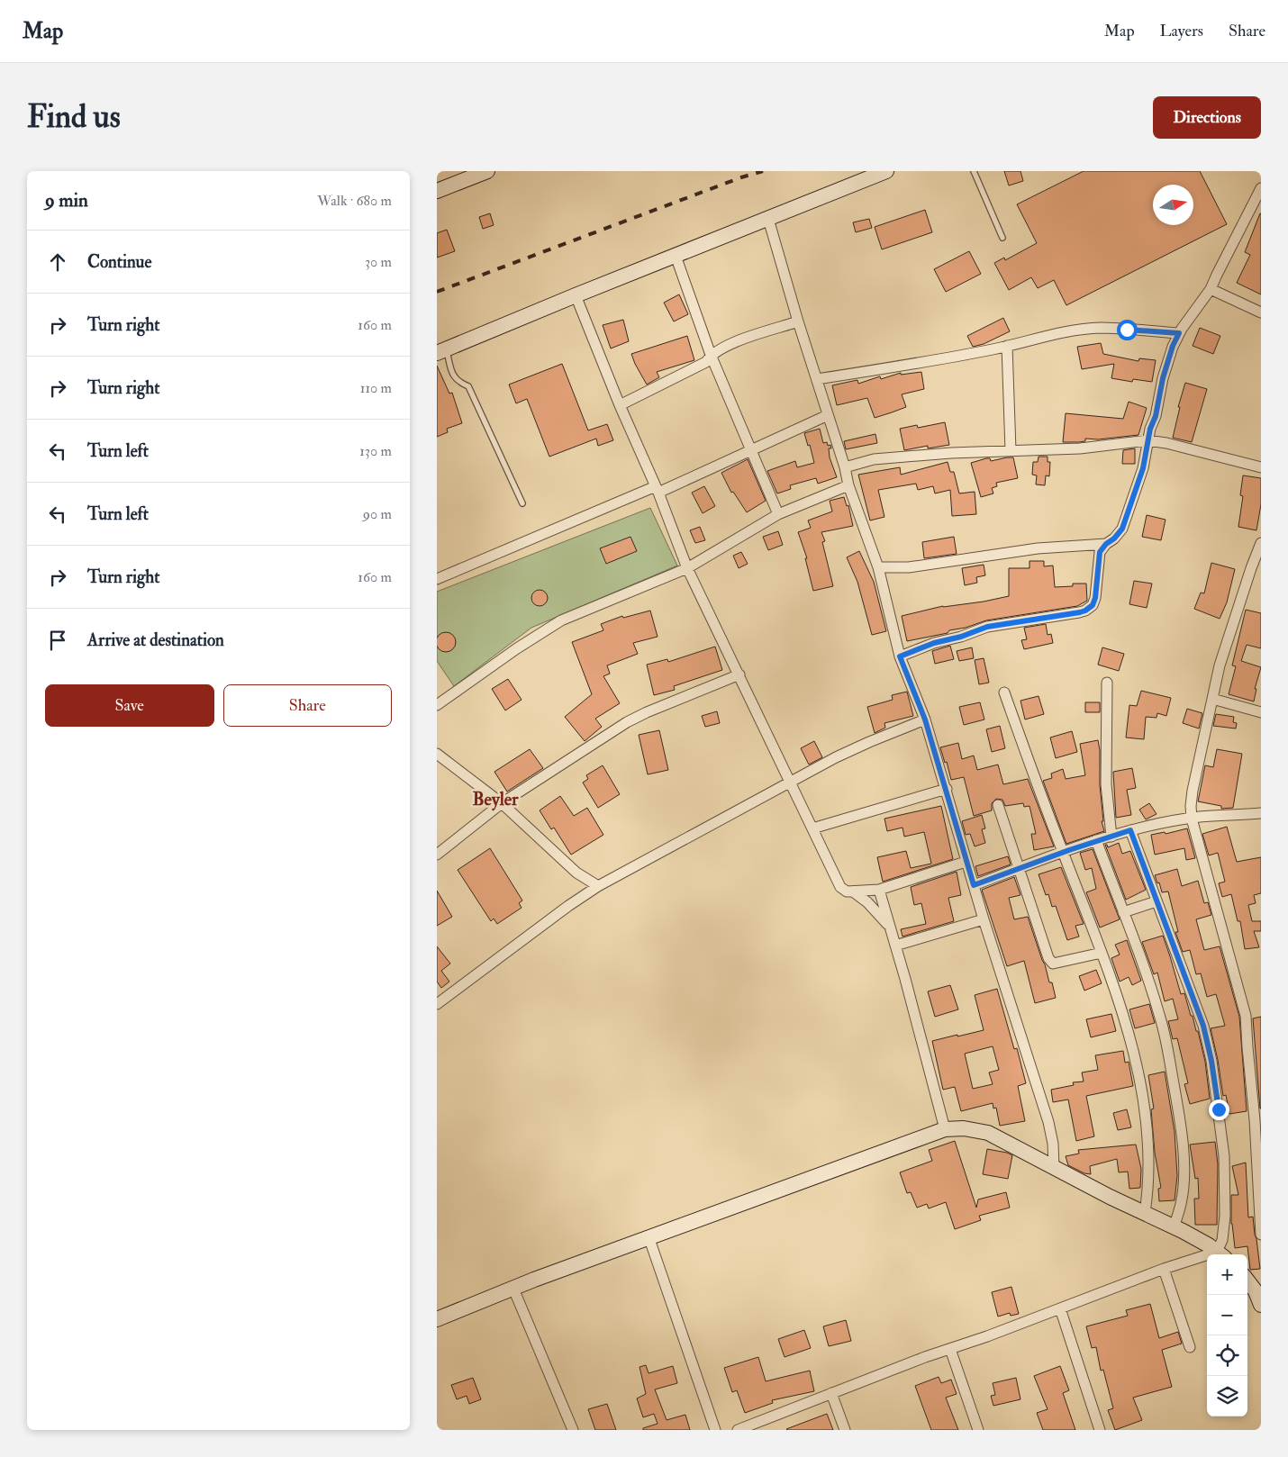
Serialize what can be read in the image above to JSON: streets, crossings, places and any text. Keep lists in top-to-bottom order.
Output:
{
  "districts": ["Beyler"],
  "north": "right",
  "page": {
    "header": "Map",
    "nav": ["Map", "Layers", "Share"],
    "buttons": [
      "Directions",
      ["Save", "Share"]
    ],
    "title": "Find us",
    "heading": ["9 min", "Walk · 680 m"],
    "list": [
      ["Continue", "30 m"],
      ["Turn right", "160 m"],
      ["Turn right", "110 m"],
      ["Turn left", "130 m"],
      ["Turn left", "90 m"],
      ["Turn right", "160 m"],
      "Arrive at destination"
    ],
    "map_buttons": ["+", "−"]
  }
}
